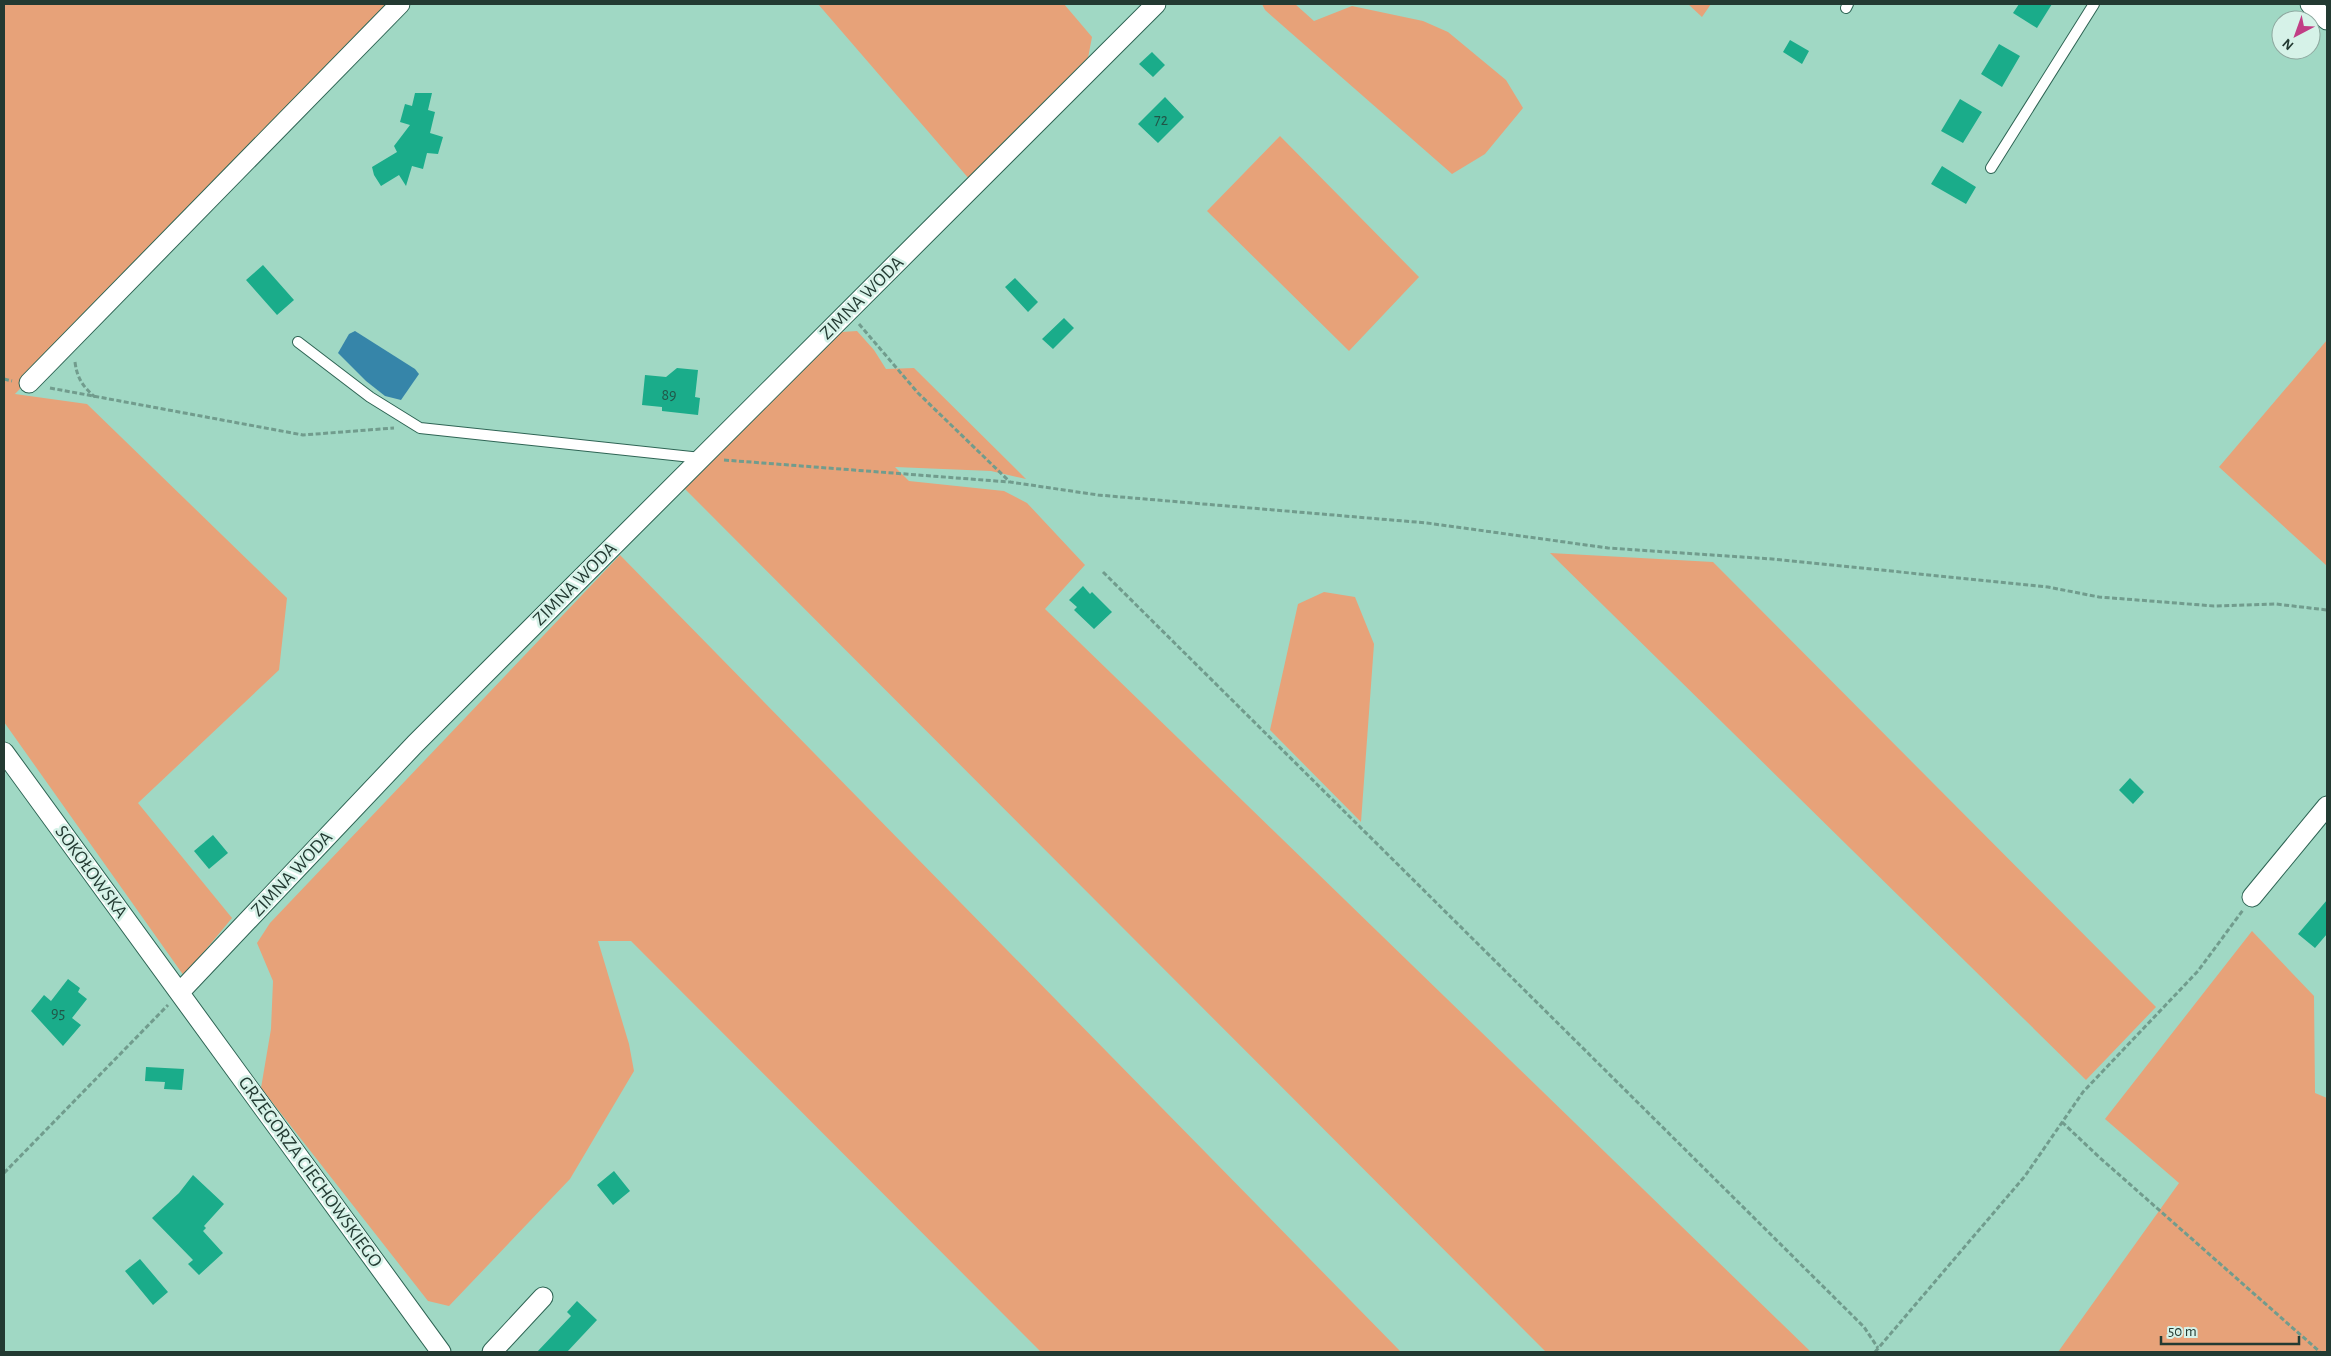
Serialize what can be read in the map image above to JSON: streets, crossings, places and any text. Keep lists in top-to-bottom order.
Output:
{
  "streets": {
    "street": ["ZIMNA WODA", "SOKOŁOWSKA", "GRZEGORZA CIECHOWSKIEGO"]
  },
  "crossings": [
    ["ZIMNA WODA", "SOKOŁOWSKA"],
    ["ZIMNA WODA", "GRZEGORZA CIECHOWSKIEGO"],
    ["SOKOŁOWSKA", "GRZEGORZA CIECHOWSKIEGO"]
  ],
  "house_numbers": ["72", "89", "95"],
  "scale_bar": "50 m",
  "north": "bottom left"
}
